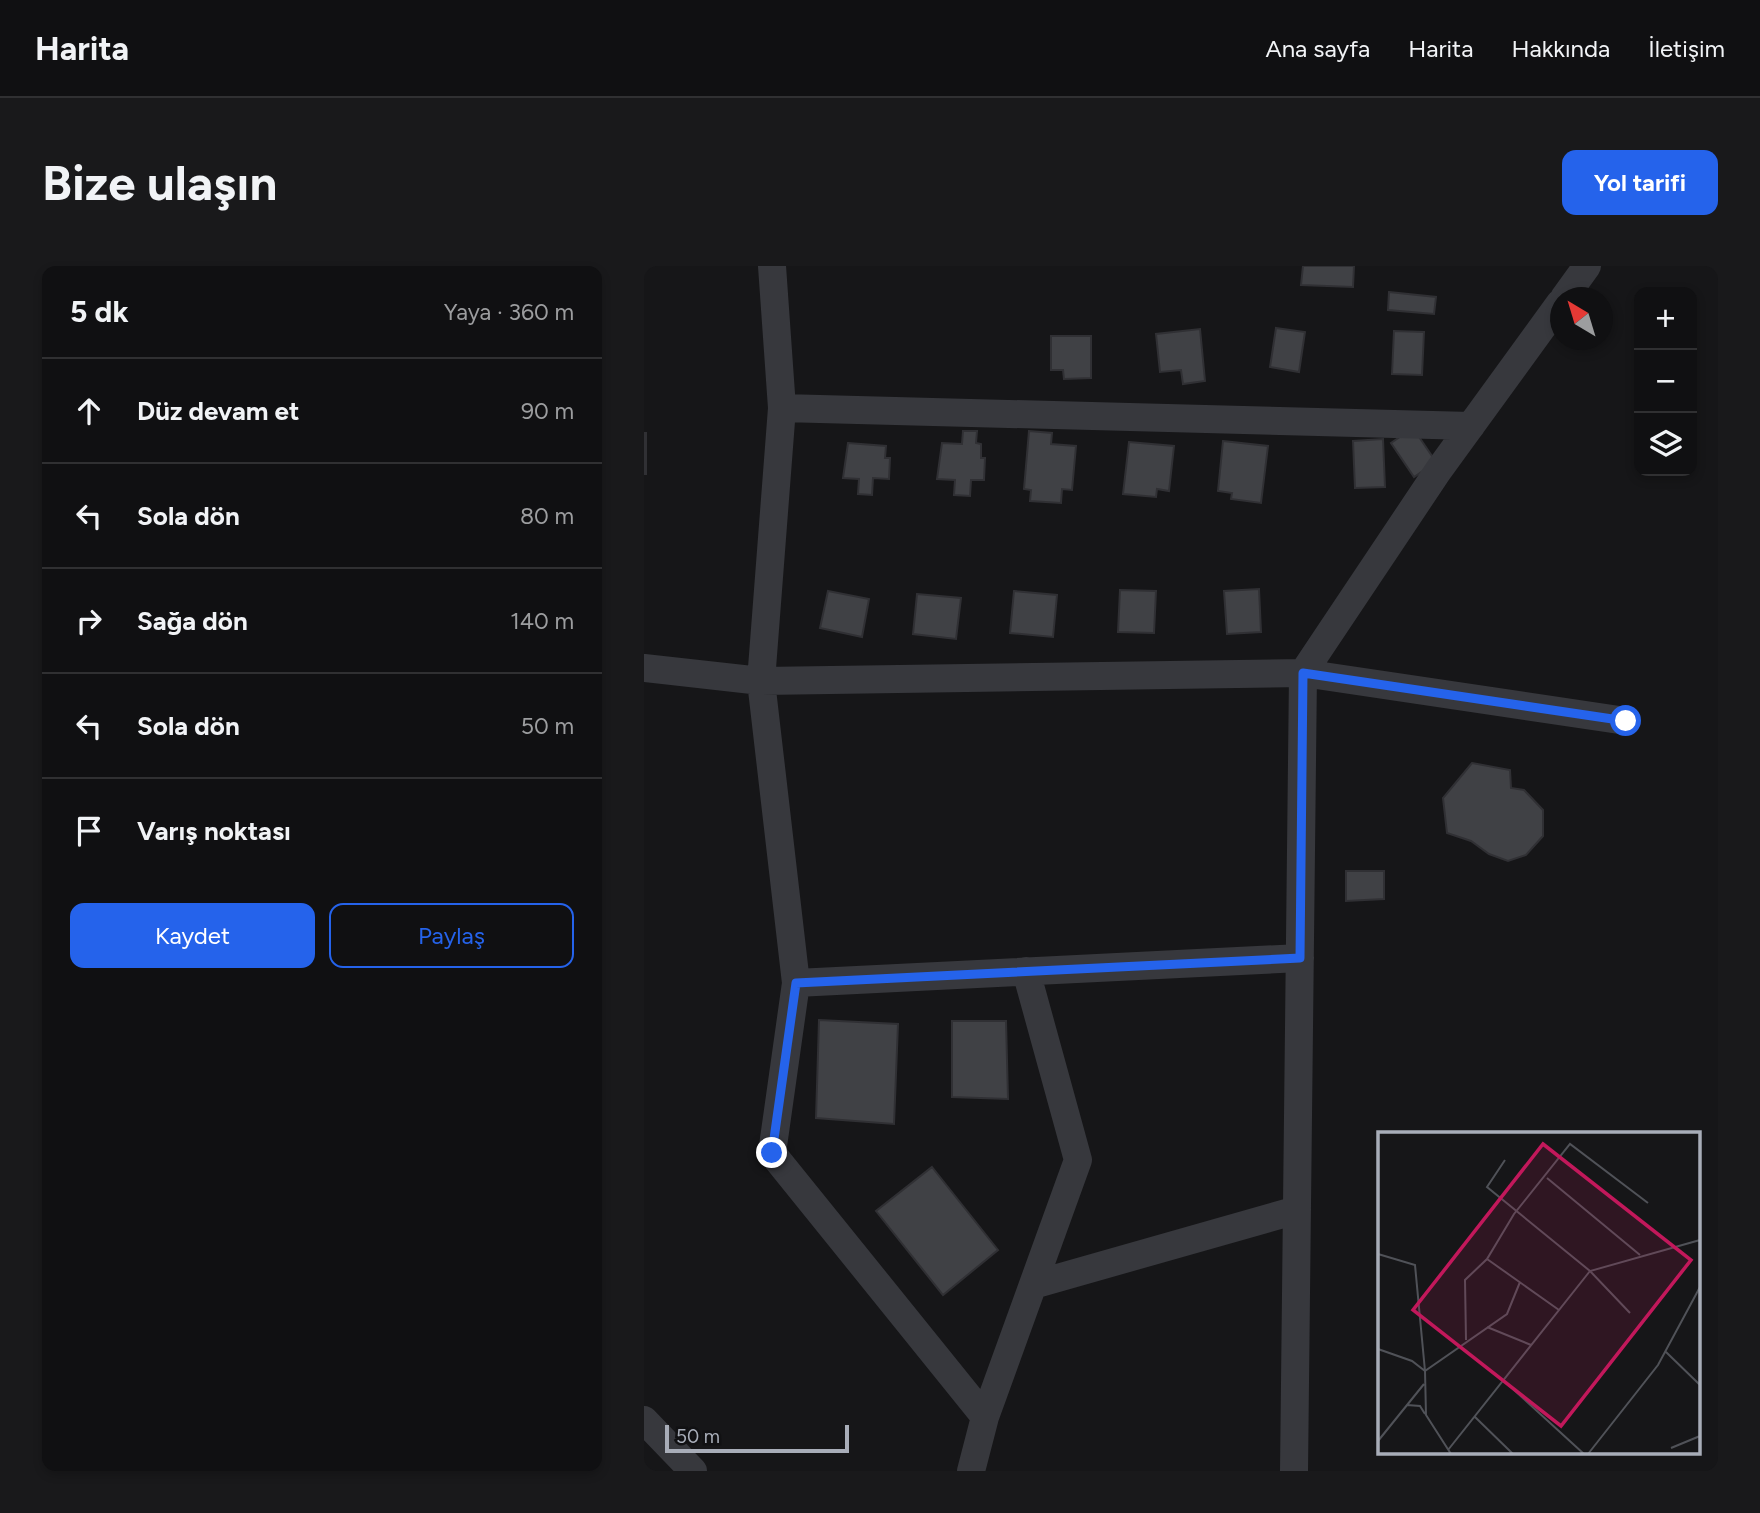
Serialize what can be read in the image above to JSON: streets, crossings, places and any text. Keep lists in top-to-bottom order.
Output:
{
  "scale_bar": "50 m",
  "north": "top left",
  "page": {
    "header": "Harita",
    "nav": [
      "Ana sayfa",
      "Harita",
      "Hakkında",
      "İletişim"
    ],
    "buttons": [
      "Yol tarifi",
      ["Kaydet", "Paylaş"]
    ],
    "title": "Bize ulaşın",
    "heading": ["5 dk", "Yaya · 360 m"],
    "map_buttons": ["+", "−"],
    "list": [
      ["Düz devam et", "90 m"],
      ["Sola dön", "80 m"],
      ["Sağa dön", "140 m"],
      ["Sola dön", "50 m"],
      "Varış noktası"
    ],
    "scale": "50 m"
  }
}
